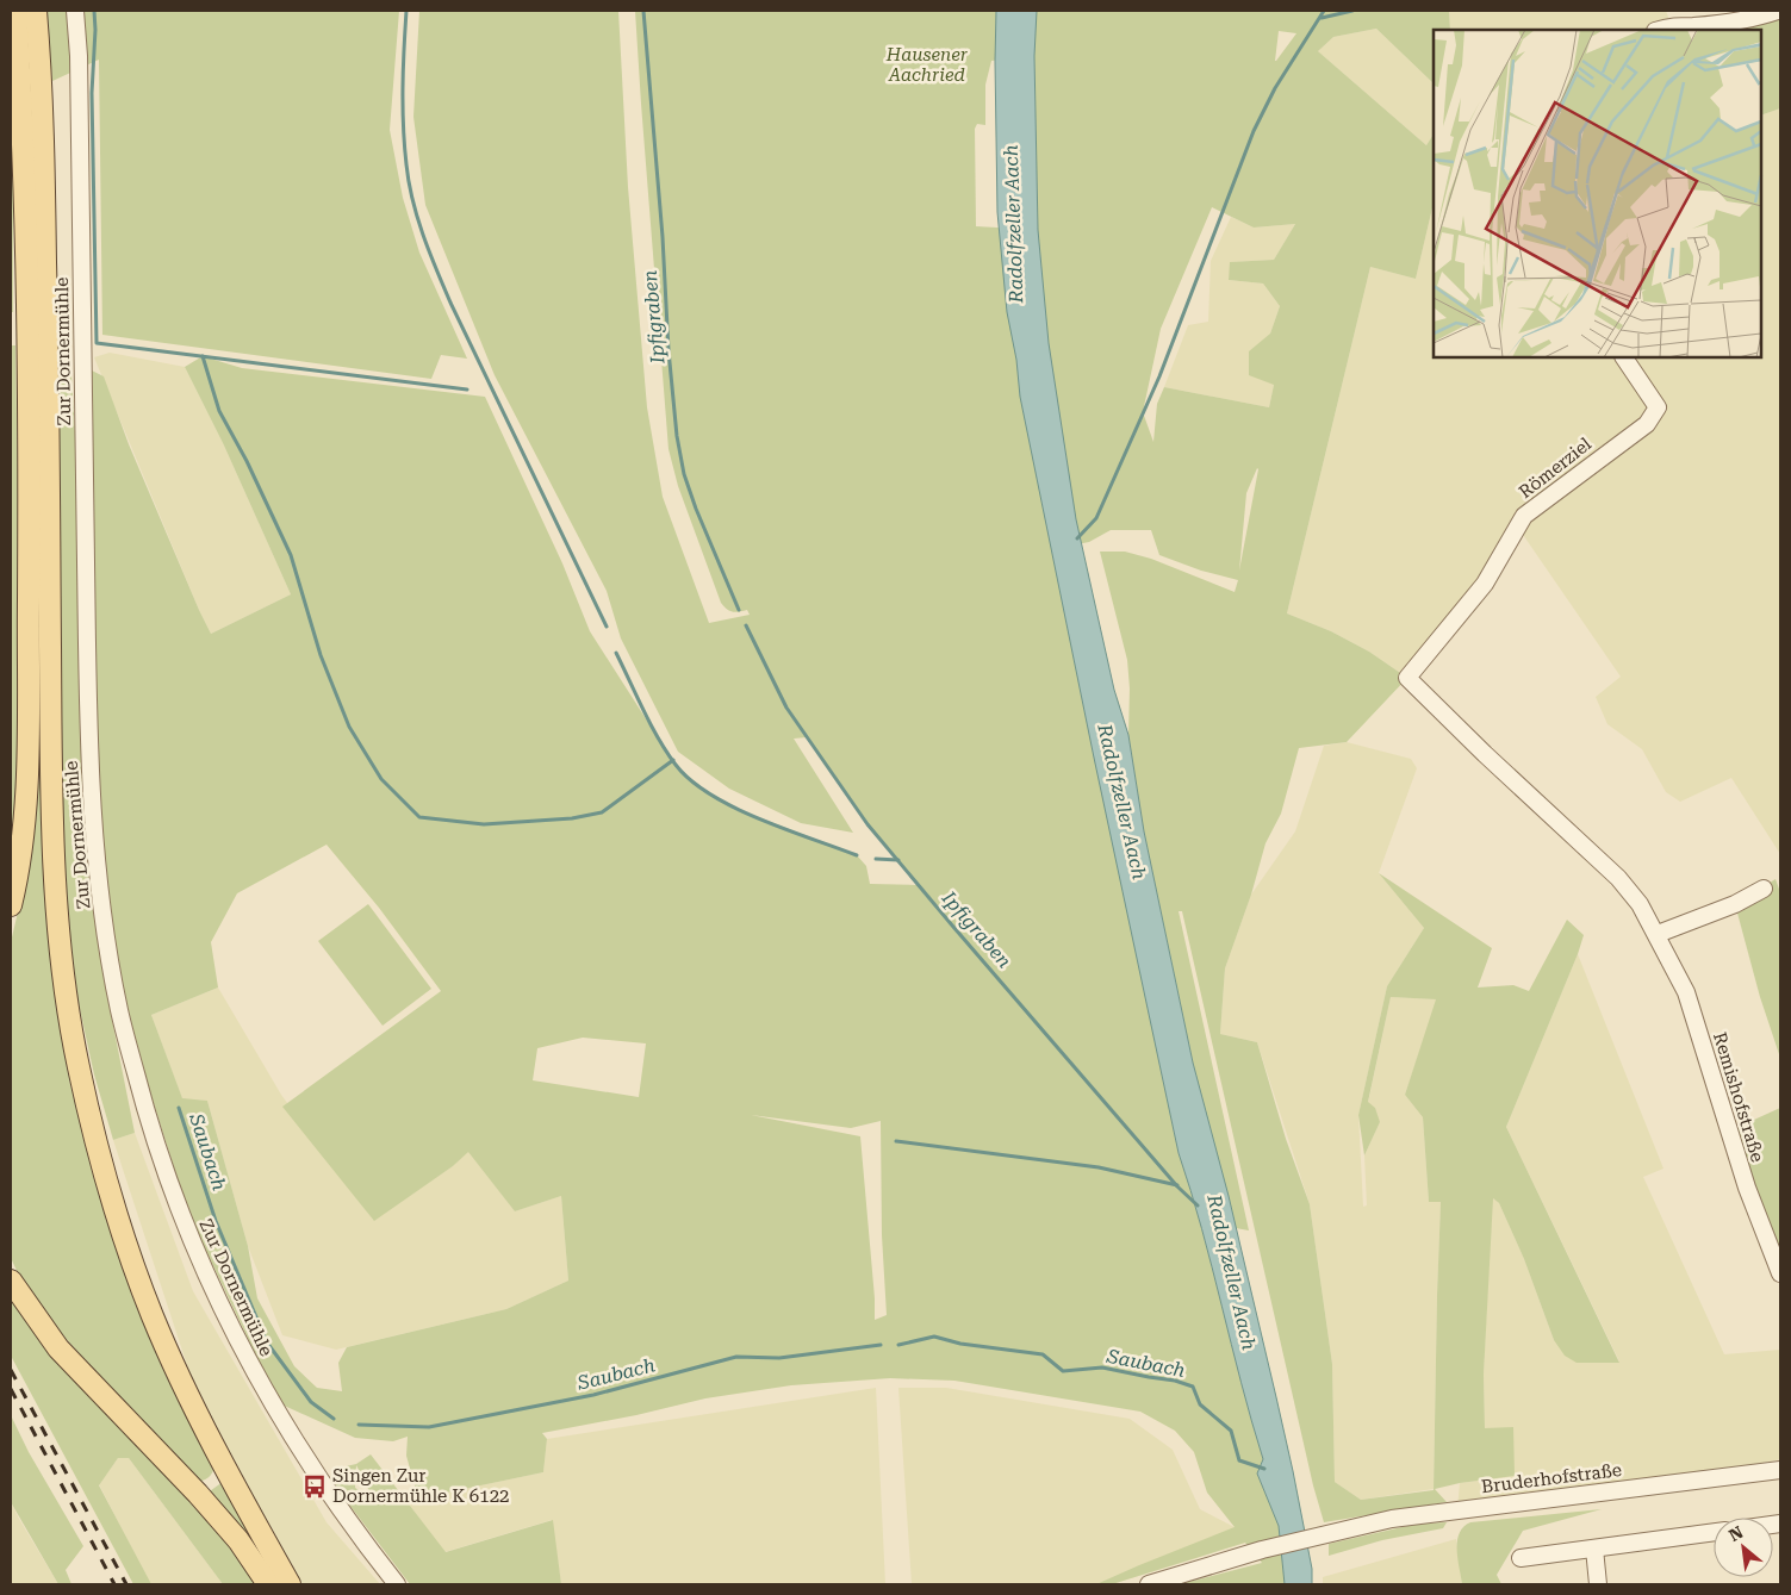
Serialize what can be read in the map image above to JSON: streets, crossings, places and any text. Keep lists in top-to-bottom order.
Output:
{
  "streets": {
    "street": [
      "Zur Dornermühle",
      "Römerziel",
      "Remishofstraße",
      "Bruderhofstraße"
    ]
  },
  "crossings": [
    ["Römerziel", "Remishofstraße"]
  ],
  "water": ["Radolfzeller Aach", "Ipfigraben", "Saubach"],
  "parks": ["Hausener Aachried"],
  "places": {
    "bus stop": ["Singen Zur Dornermühle K 6122"]
  },
  "north": "top left"
}
